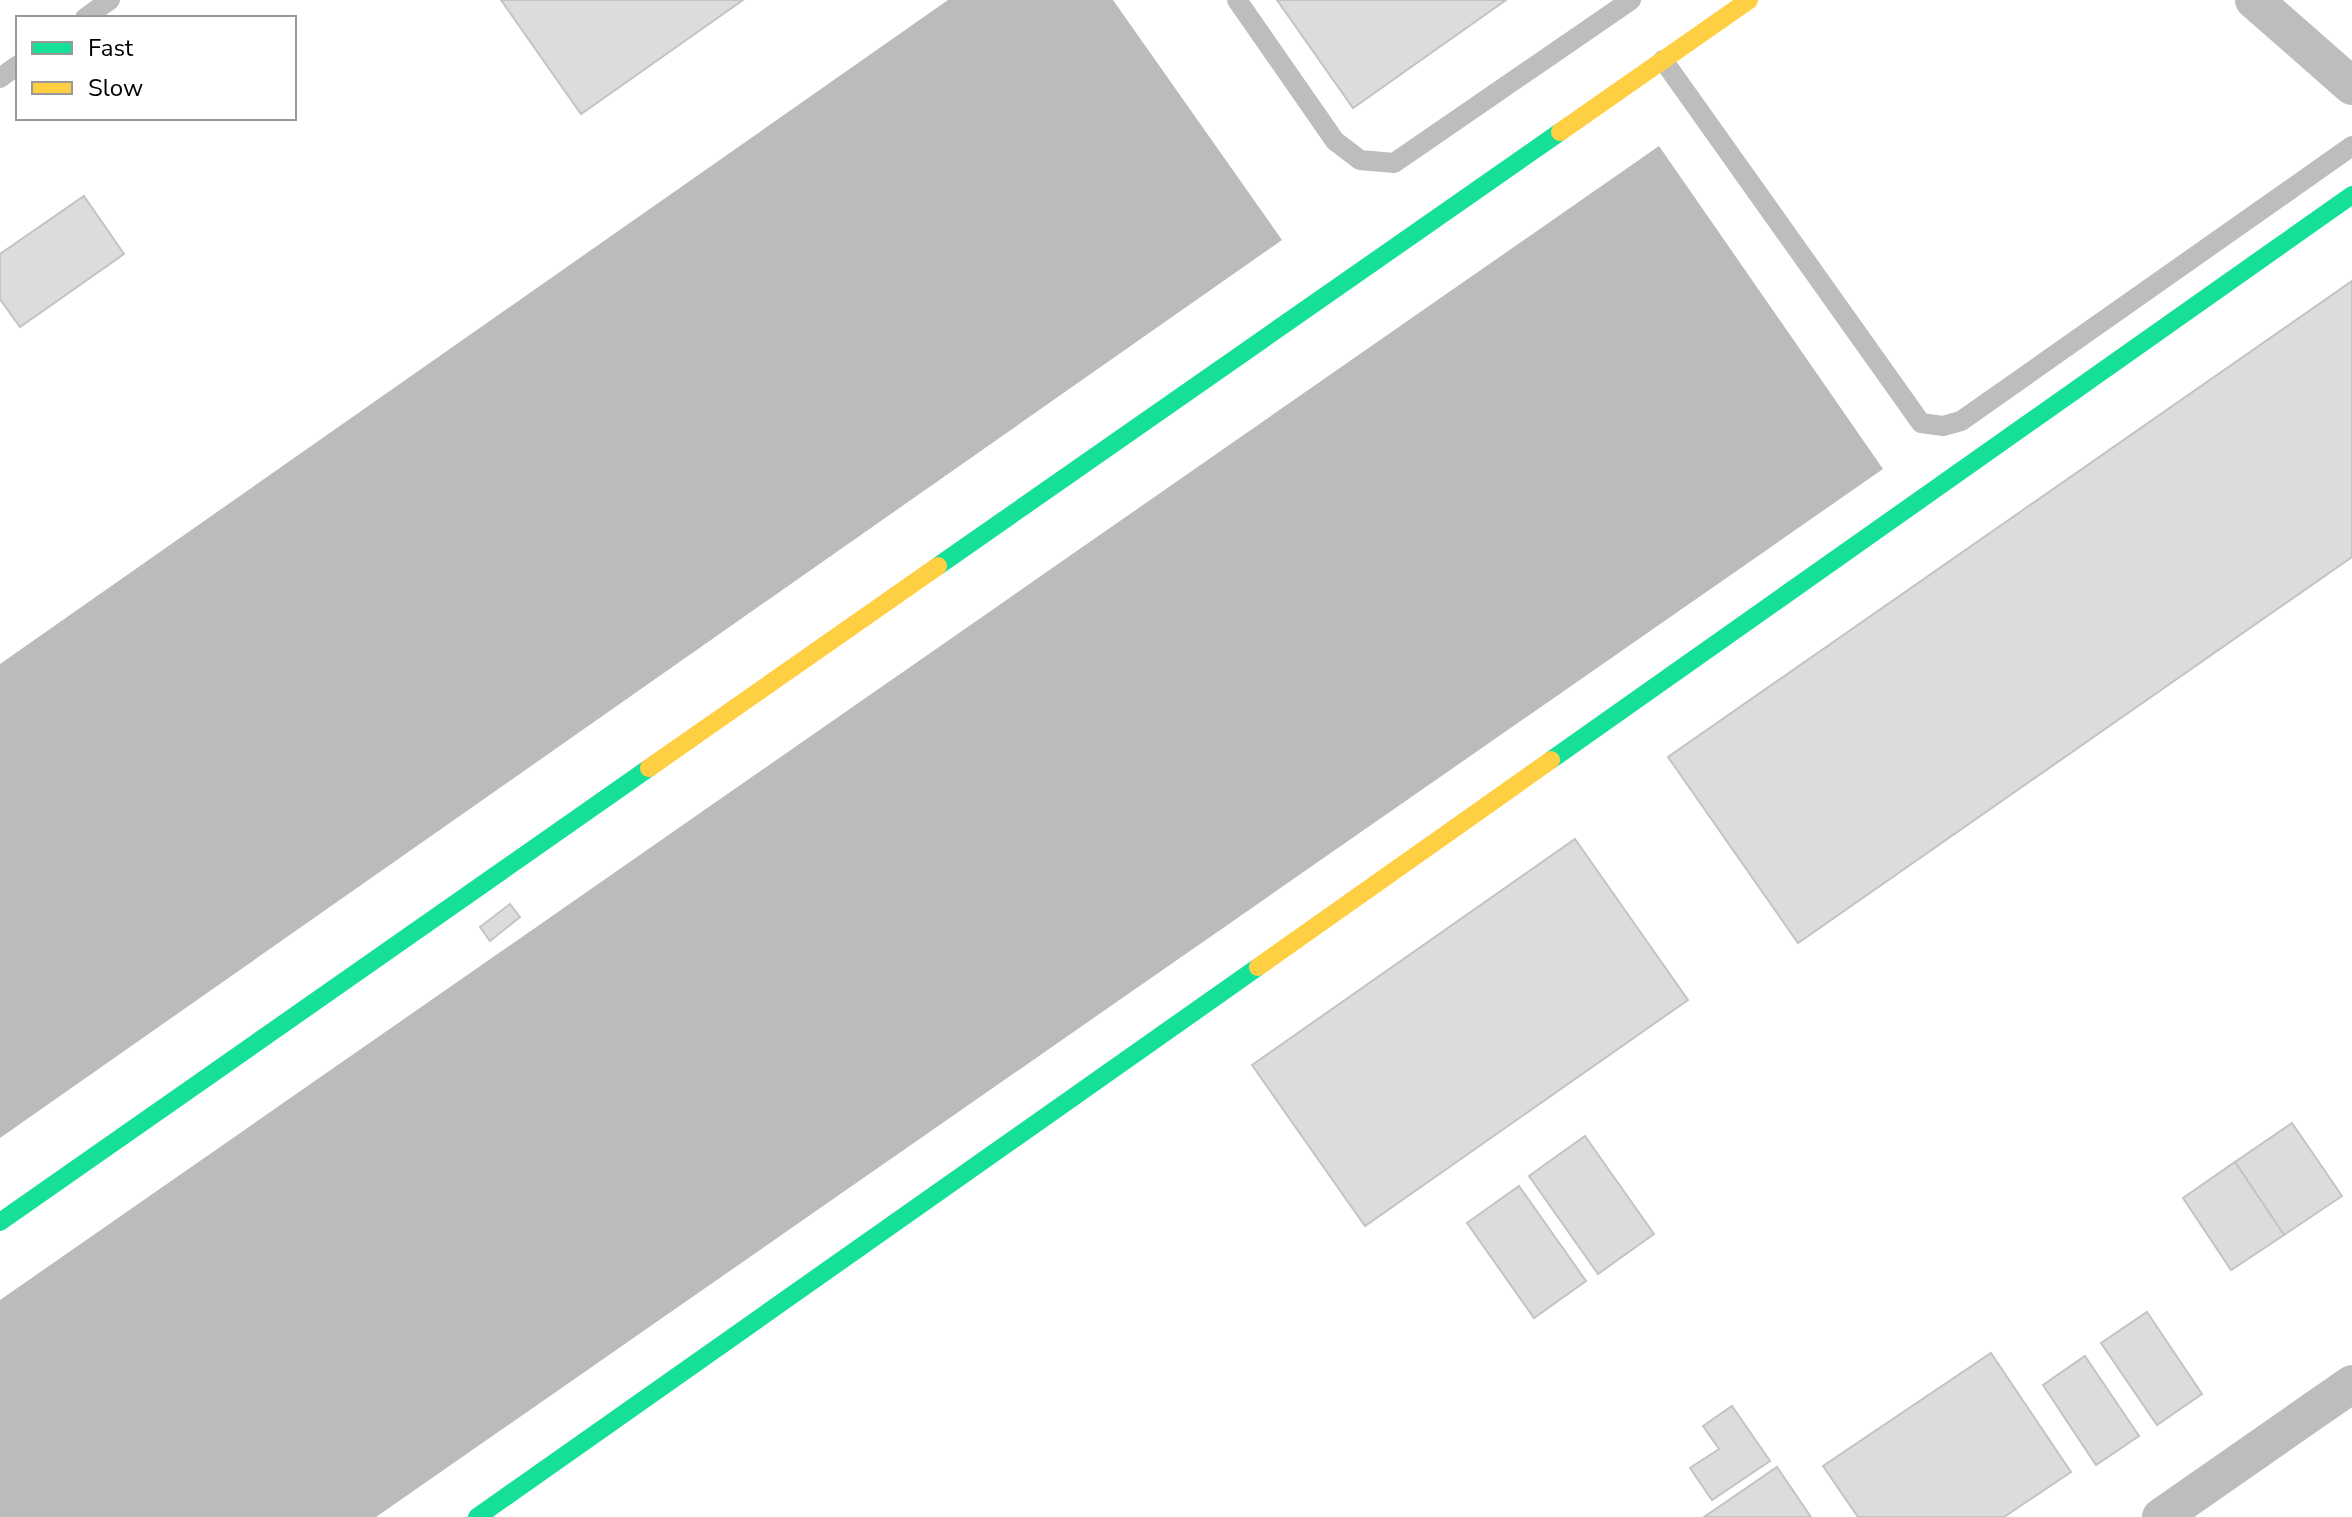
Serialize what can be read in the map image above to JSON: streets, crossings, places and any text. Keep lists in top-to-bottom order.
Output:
{
  "legend": ["Fast", "Slow"]
}
